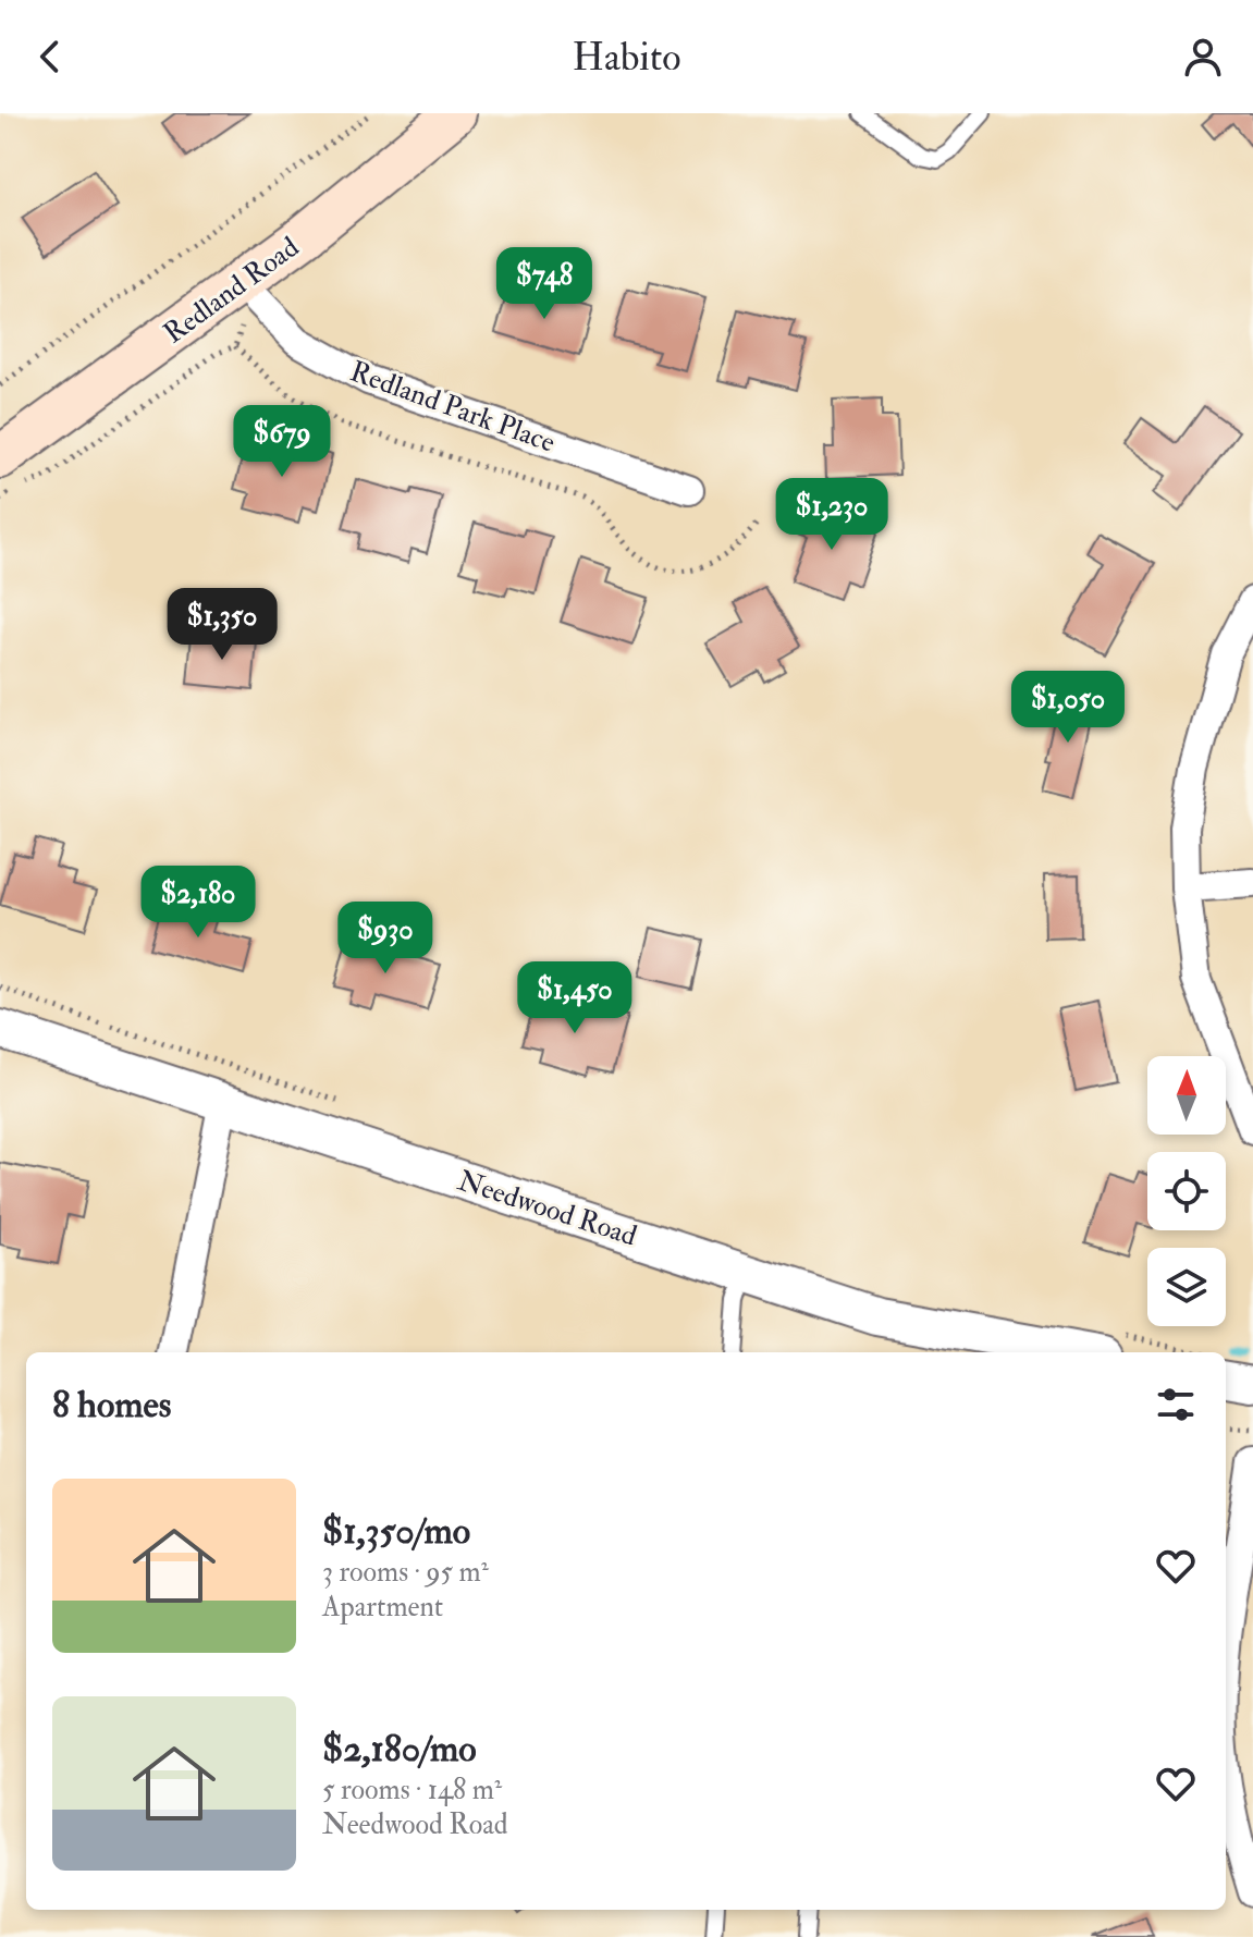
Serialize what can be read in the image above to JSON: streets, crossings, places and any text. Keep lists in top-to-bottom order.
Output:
{
  "streets": {
    "main road": ["Redland Road"],
    "street": ["Redland Park Place", "Needwood Road"]
  },
  "crossings": [
    ["Redland Road", "Redland Park Place"]
  ],
  "north": "top",
  "page": {
    "header": "Habito",
    "price": [
      "$748",
      "$679",
      "$1,230",
      "$1,350",
      "$1,050",
      "$2,180",
      "$930",
      "$1,450"
    ],
    "heading": "8 homes",
    "list": [
      {
        "name": "$1,350/mo",
        "note": "3 rooms · 95 m² · Apartment"
      },
      {
        "name": "$2,180/mo",
        "note": "5 rooms · 148 m² · Needwood Road"
      }
    ]
  }
}
